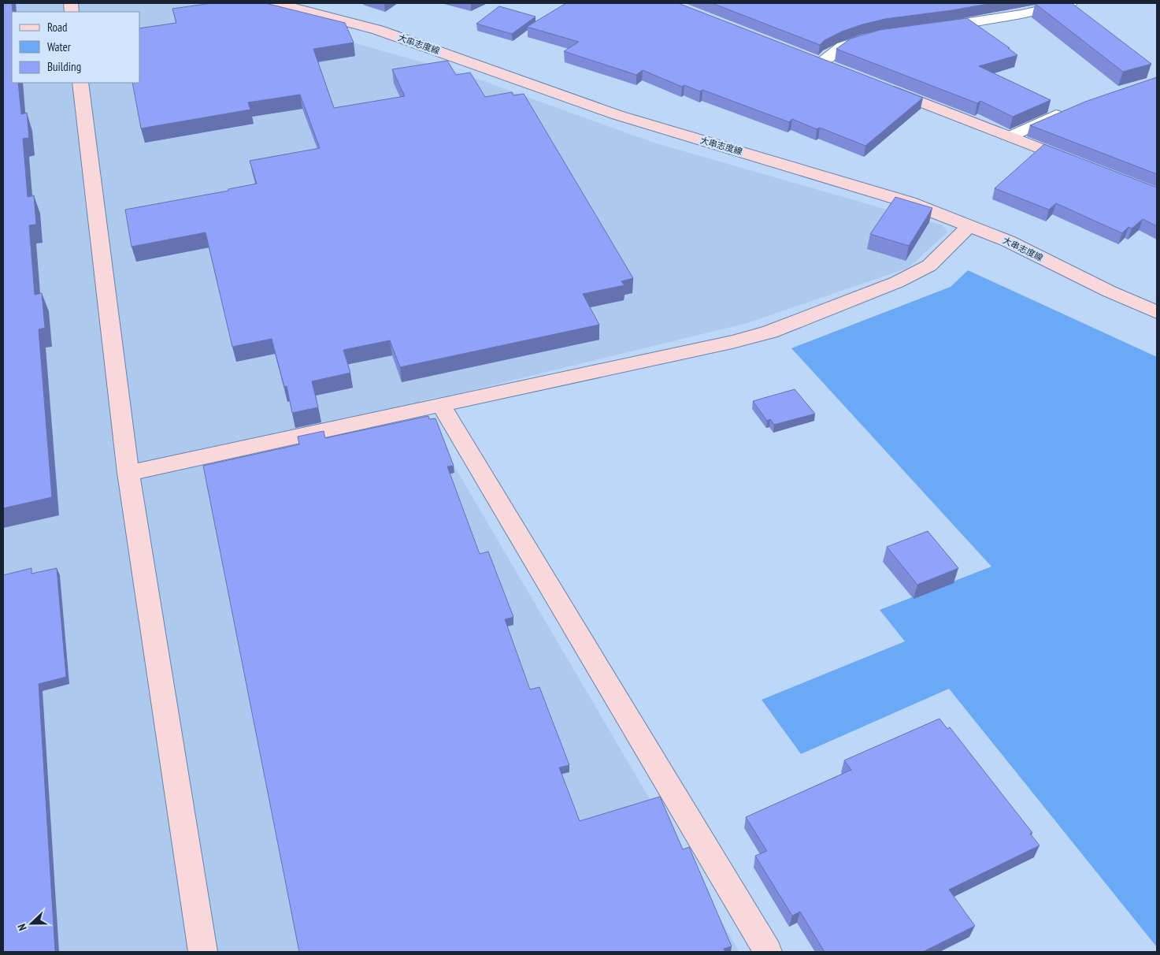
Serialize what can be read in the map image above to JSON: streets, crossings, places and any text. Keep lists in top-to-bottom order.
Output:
{
  "streets": {
    "street": ["大串志度線"]
  },
  "legend": ["Road", "Water", "Building"],
  "north": "left"
}
